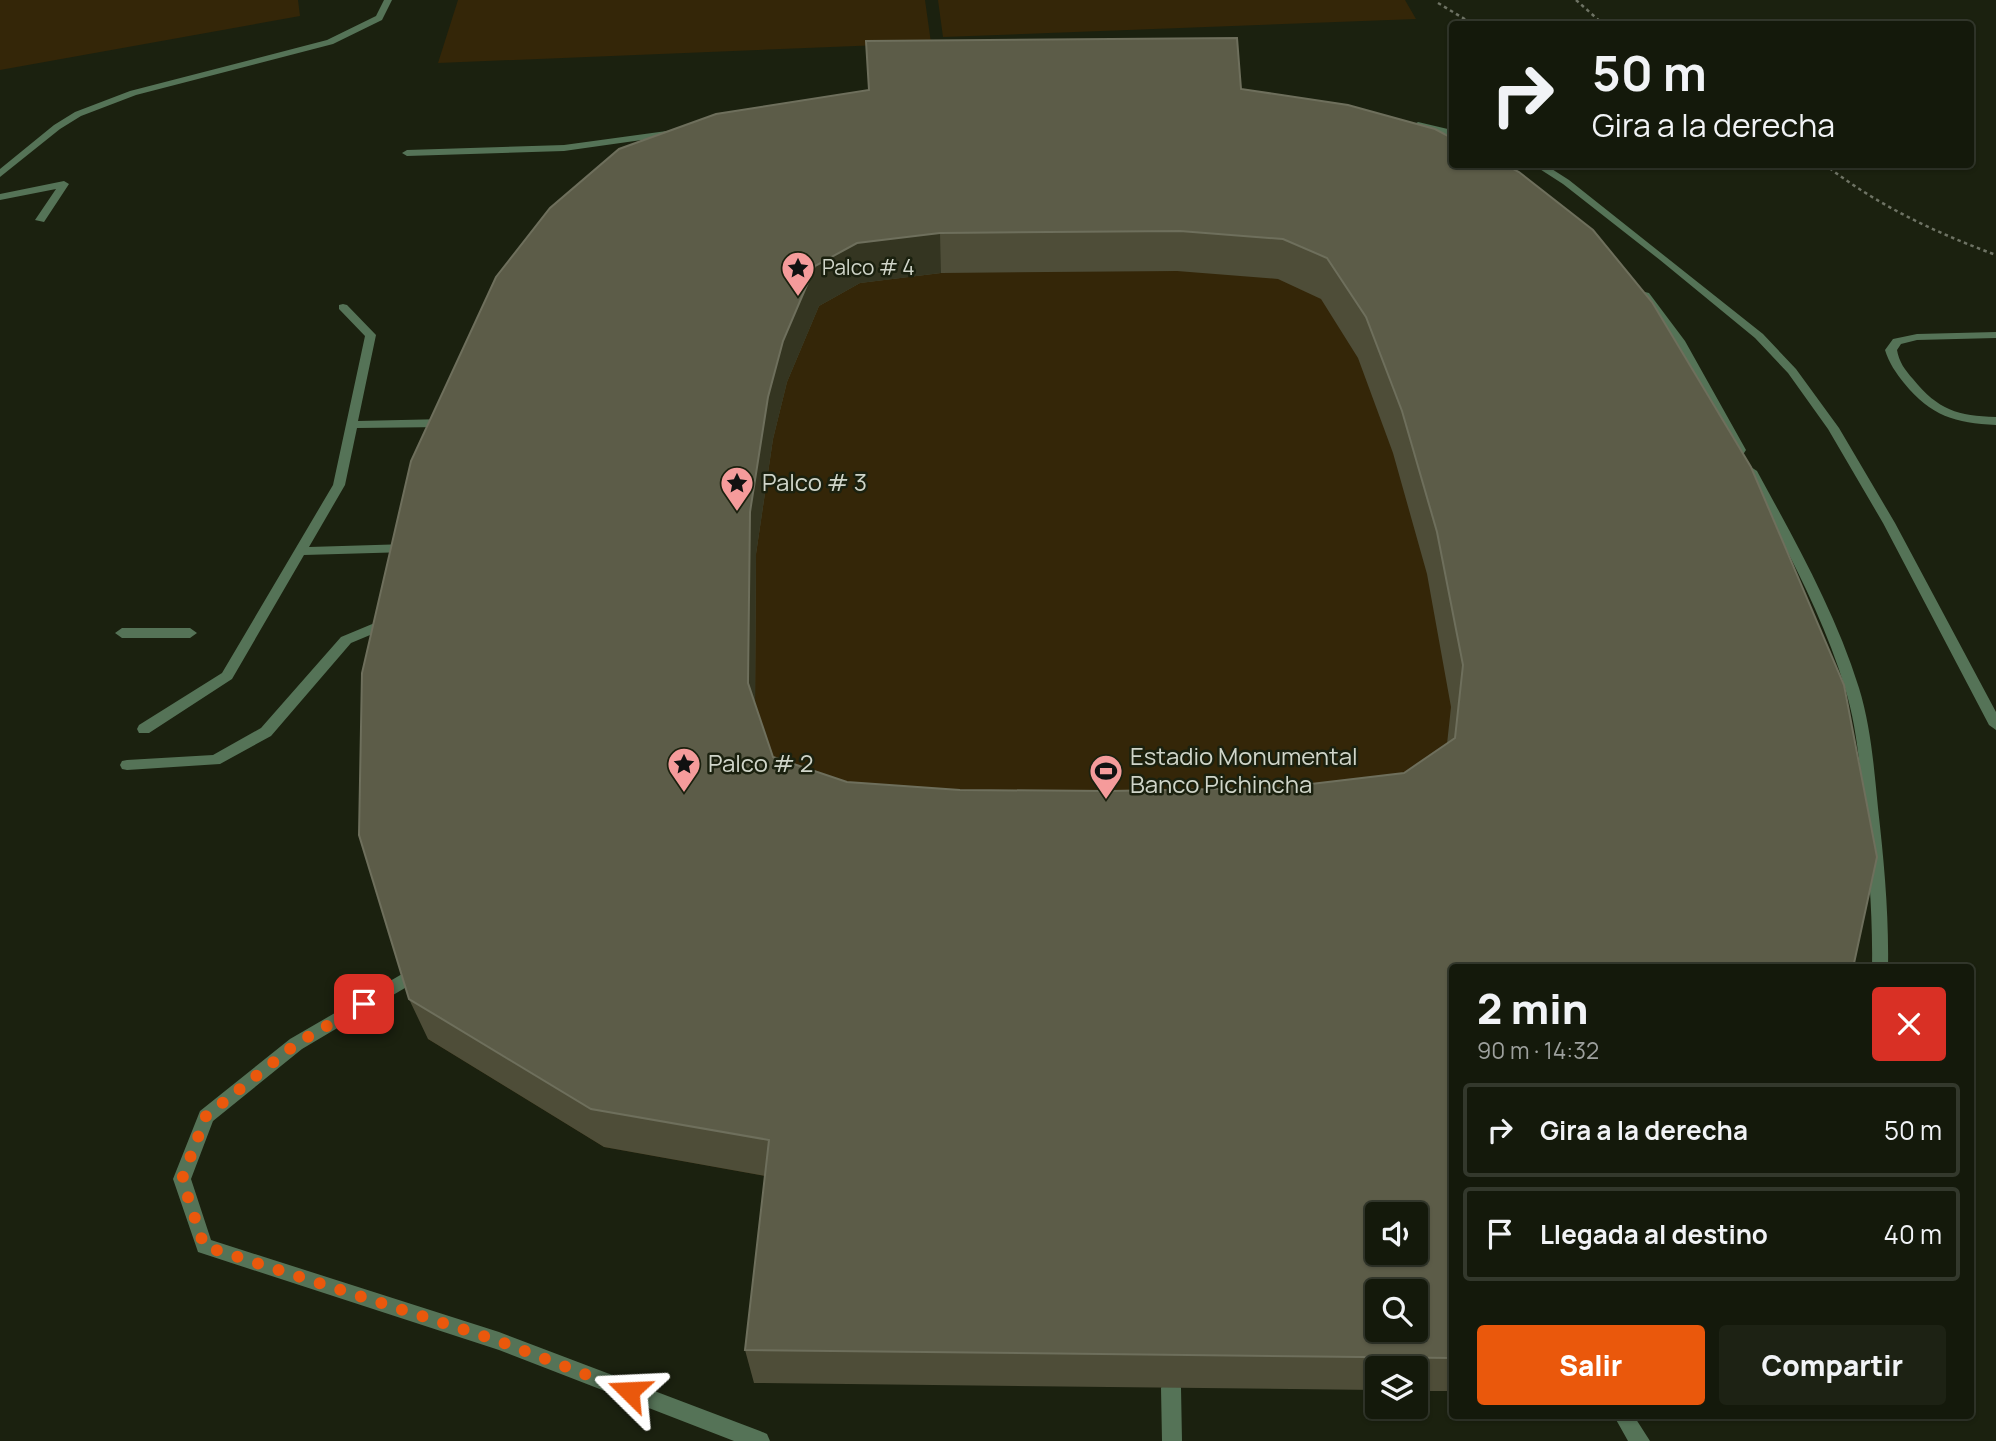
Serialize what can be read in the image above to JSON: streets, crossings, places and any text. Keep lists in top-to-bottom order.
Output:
{
  "places": {
    "place": ["Palco # 4", "Palco # 3", "Palco # 2"],
    "sports": ["Estadio Monumental Banco Pichincha"]
  },
  "page": {
    "turn": ["50 m", "Gira a la derecha"],
    "heading": ["2 min", "90 m · 14:32"],
    "list": [
      {
        "name": "Gira a la derecha",
        "value": "50 m"
      },
      {
        "name": "Llegada al destino",
        "value": "40 m"
      }
    ],
    "buttons": ["Salir", "Compartir"]
  }
}
